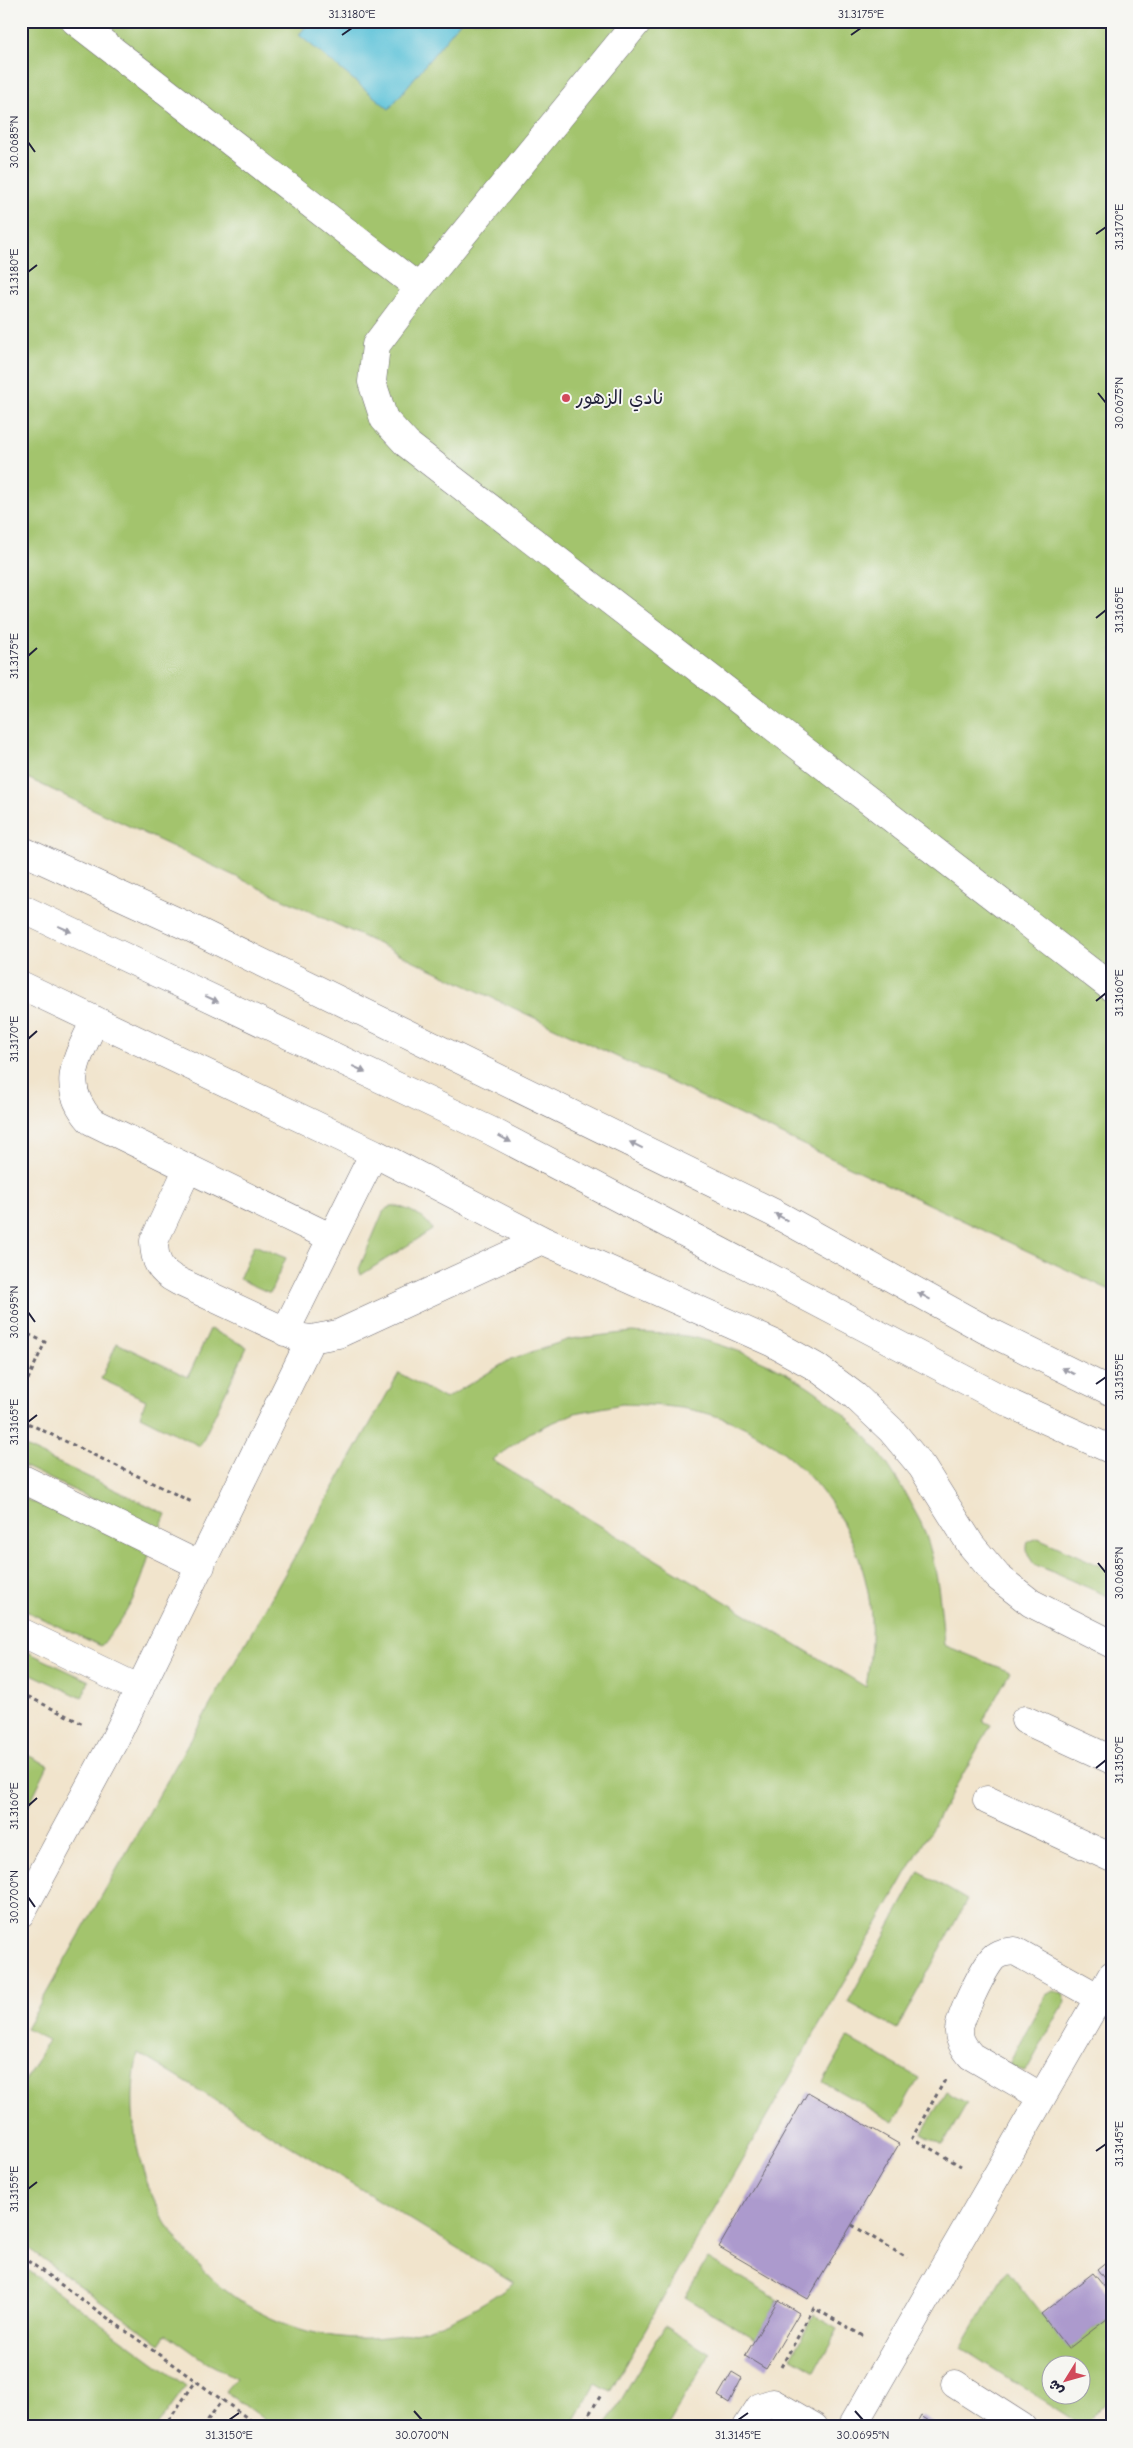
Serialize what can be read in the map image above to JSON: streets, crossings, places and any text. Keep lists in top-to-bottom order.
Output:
{
  "places": ["نادي الزهور"],
  "north": "bottom left",
  "coordinates": [
    "31.3180°E",
    "31.3175°E",
    "30.0685°N",
    "31.3170°E",
    "30.0675°N",
    "31.3165°E",
    "31.3160°E",
    "30.0695°N",
    "31.3155°E",
    "31.3150°E",
    "30.0700°N",
    "31.3145°E"
  ]
}
